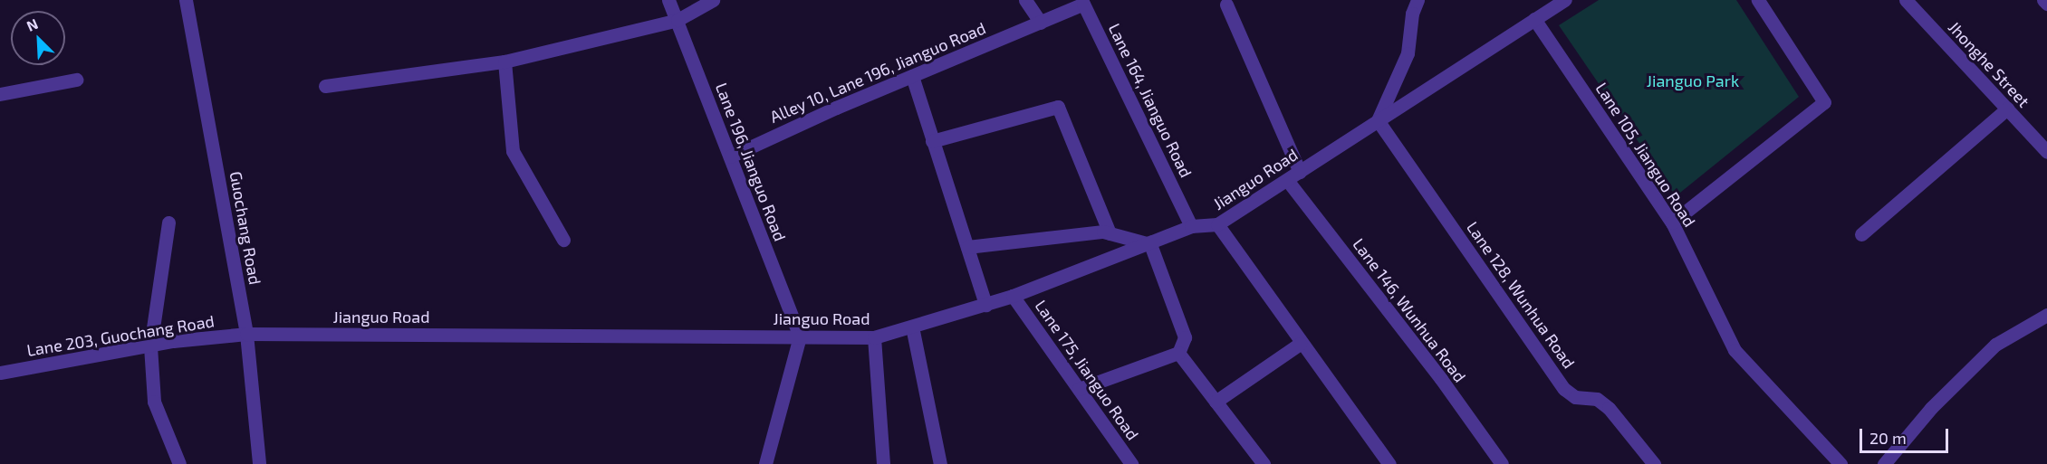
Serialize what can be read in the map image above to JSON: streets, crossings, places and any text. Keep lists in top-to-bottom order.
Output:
{
  "streets": {
    "street": [
      "Jhonghe Street",
      "Alley 10, Lane 196, Jianguo Road",
      "Lane 164, Jianguo Road",
      "Lane 105, Jianguo Road",
      "Lane 196, Jianguo Road",
      "Jianguo Road",
      "Guochang Road",
      "Lane 128, Wunhua Road",
      "Lane 146, Wunhua Road",
      "Lane 203, Guochang Road",
      "Lane 175, Jianguo Road"
    ]
  },
  "crossings": [
    ["Alley 10, Lane 196, Jianguo Road", "Lane 164, Jianguo Road"],
    ["Alley 10, Lane 196, Jianguo Road", "Lane 196, Jianguo Road"],
    ["Lane 164, Jianguo Road", "Jianguo Road"],
    ["Lane 105, Jianguo Road", "Jianguo Road"],
    ["Lane 196, Jianguo Road", "Jianguo Road"],
    ["Jianguo Road", "Guochang Road"],
    ["Jianguo Road", "Lane 128, Wunhua Road"],
    ["Jianguo Road", "Lane 146, Wunhua Road"],
    ["Jianguo Road", "Lane 203, Guochang Road"],
    ["Jianguo Road", "Lane 175, Jianguo Road"],
    ["Guochang Road", "Lane 203, Guochang Road"]
  ],
  "parks": ["Jianguo Park"],
  "scale_bar": "20 m",
  "north": "top left"
}
